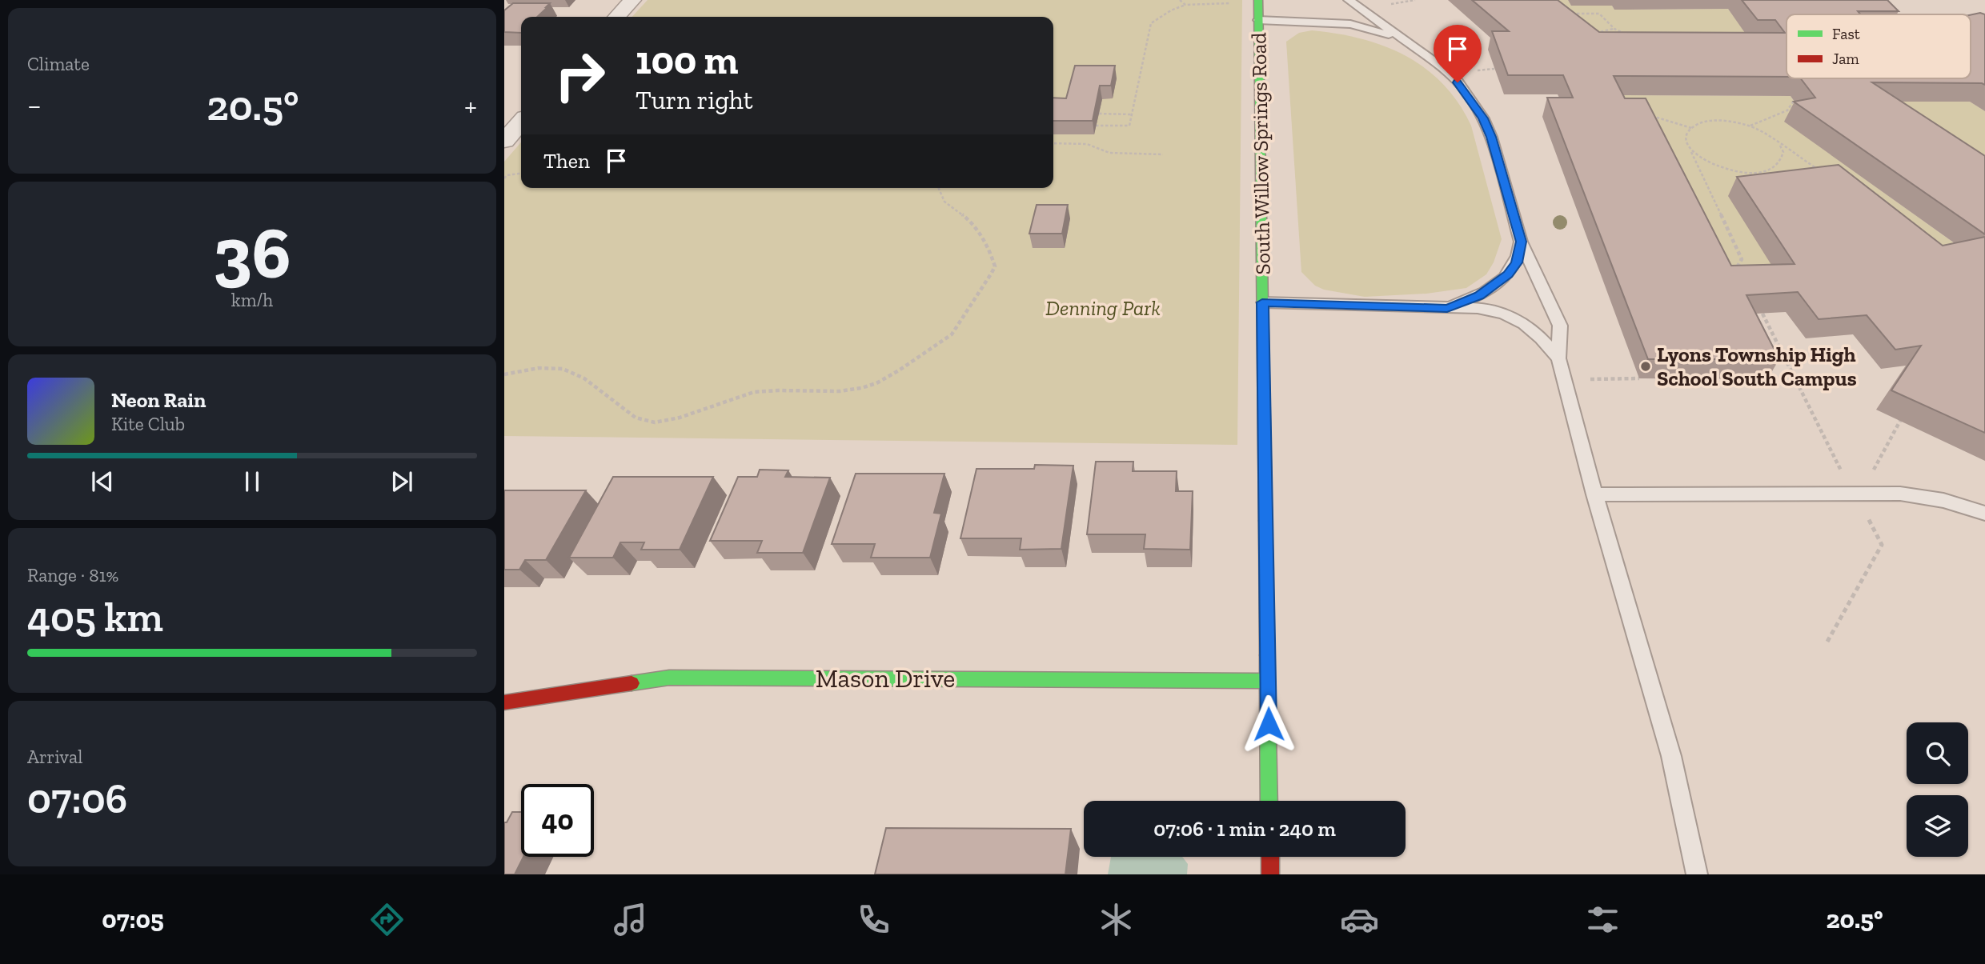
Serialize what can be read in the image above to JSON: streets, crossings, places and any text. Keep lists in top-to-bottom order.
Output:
{
  "streets": {
    "street": ["South Willow Springs Road", "Mason Drive"]
  },
  "crossings": [
    ["South Willow Springs Road", "Mason Drive"]
  ],
  "parks": ["Denning Park"],
  "places": ["Lyons Township High School South Campus"],
  "legend": ["Fast", "Jam"],
  "page": {
    "tile": [
      "Climate",
      ["36", "km/h"],
      ["Range · 81%", "405 km"],
      ["Arrival", "07:06"]
    ],
    "turn": ["100 m", "Turn right"],
    "heat": ["−", "20.5°", "+"],
    "then": "Then",
    "song": ["Neon Rain", "Kite Club"],
    "limit": "40",
    "trip": "07:06 · 1 min · 240 m",
    "tabs": ["07:05", "20.5°"]
  }
}
